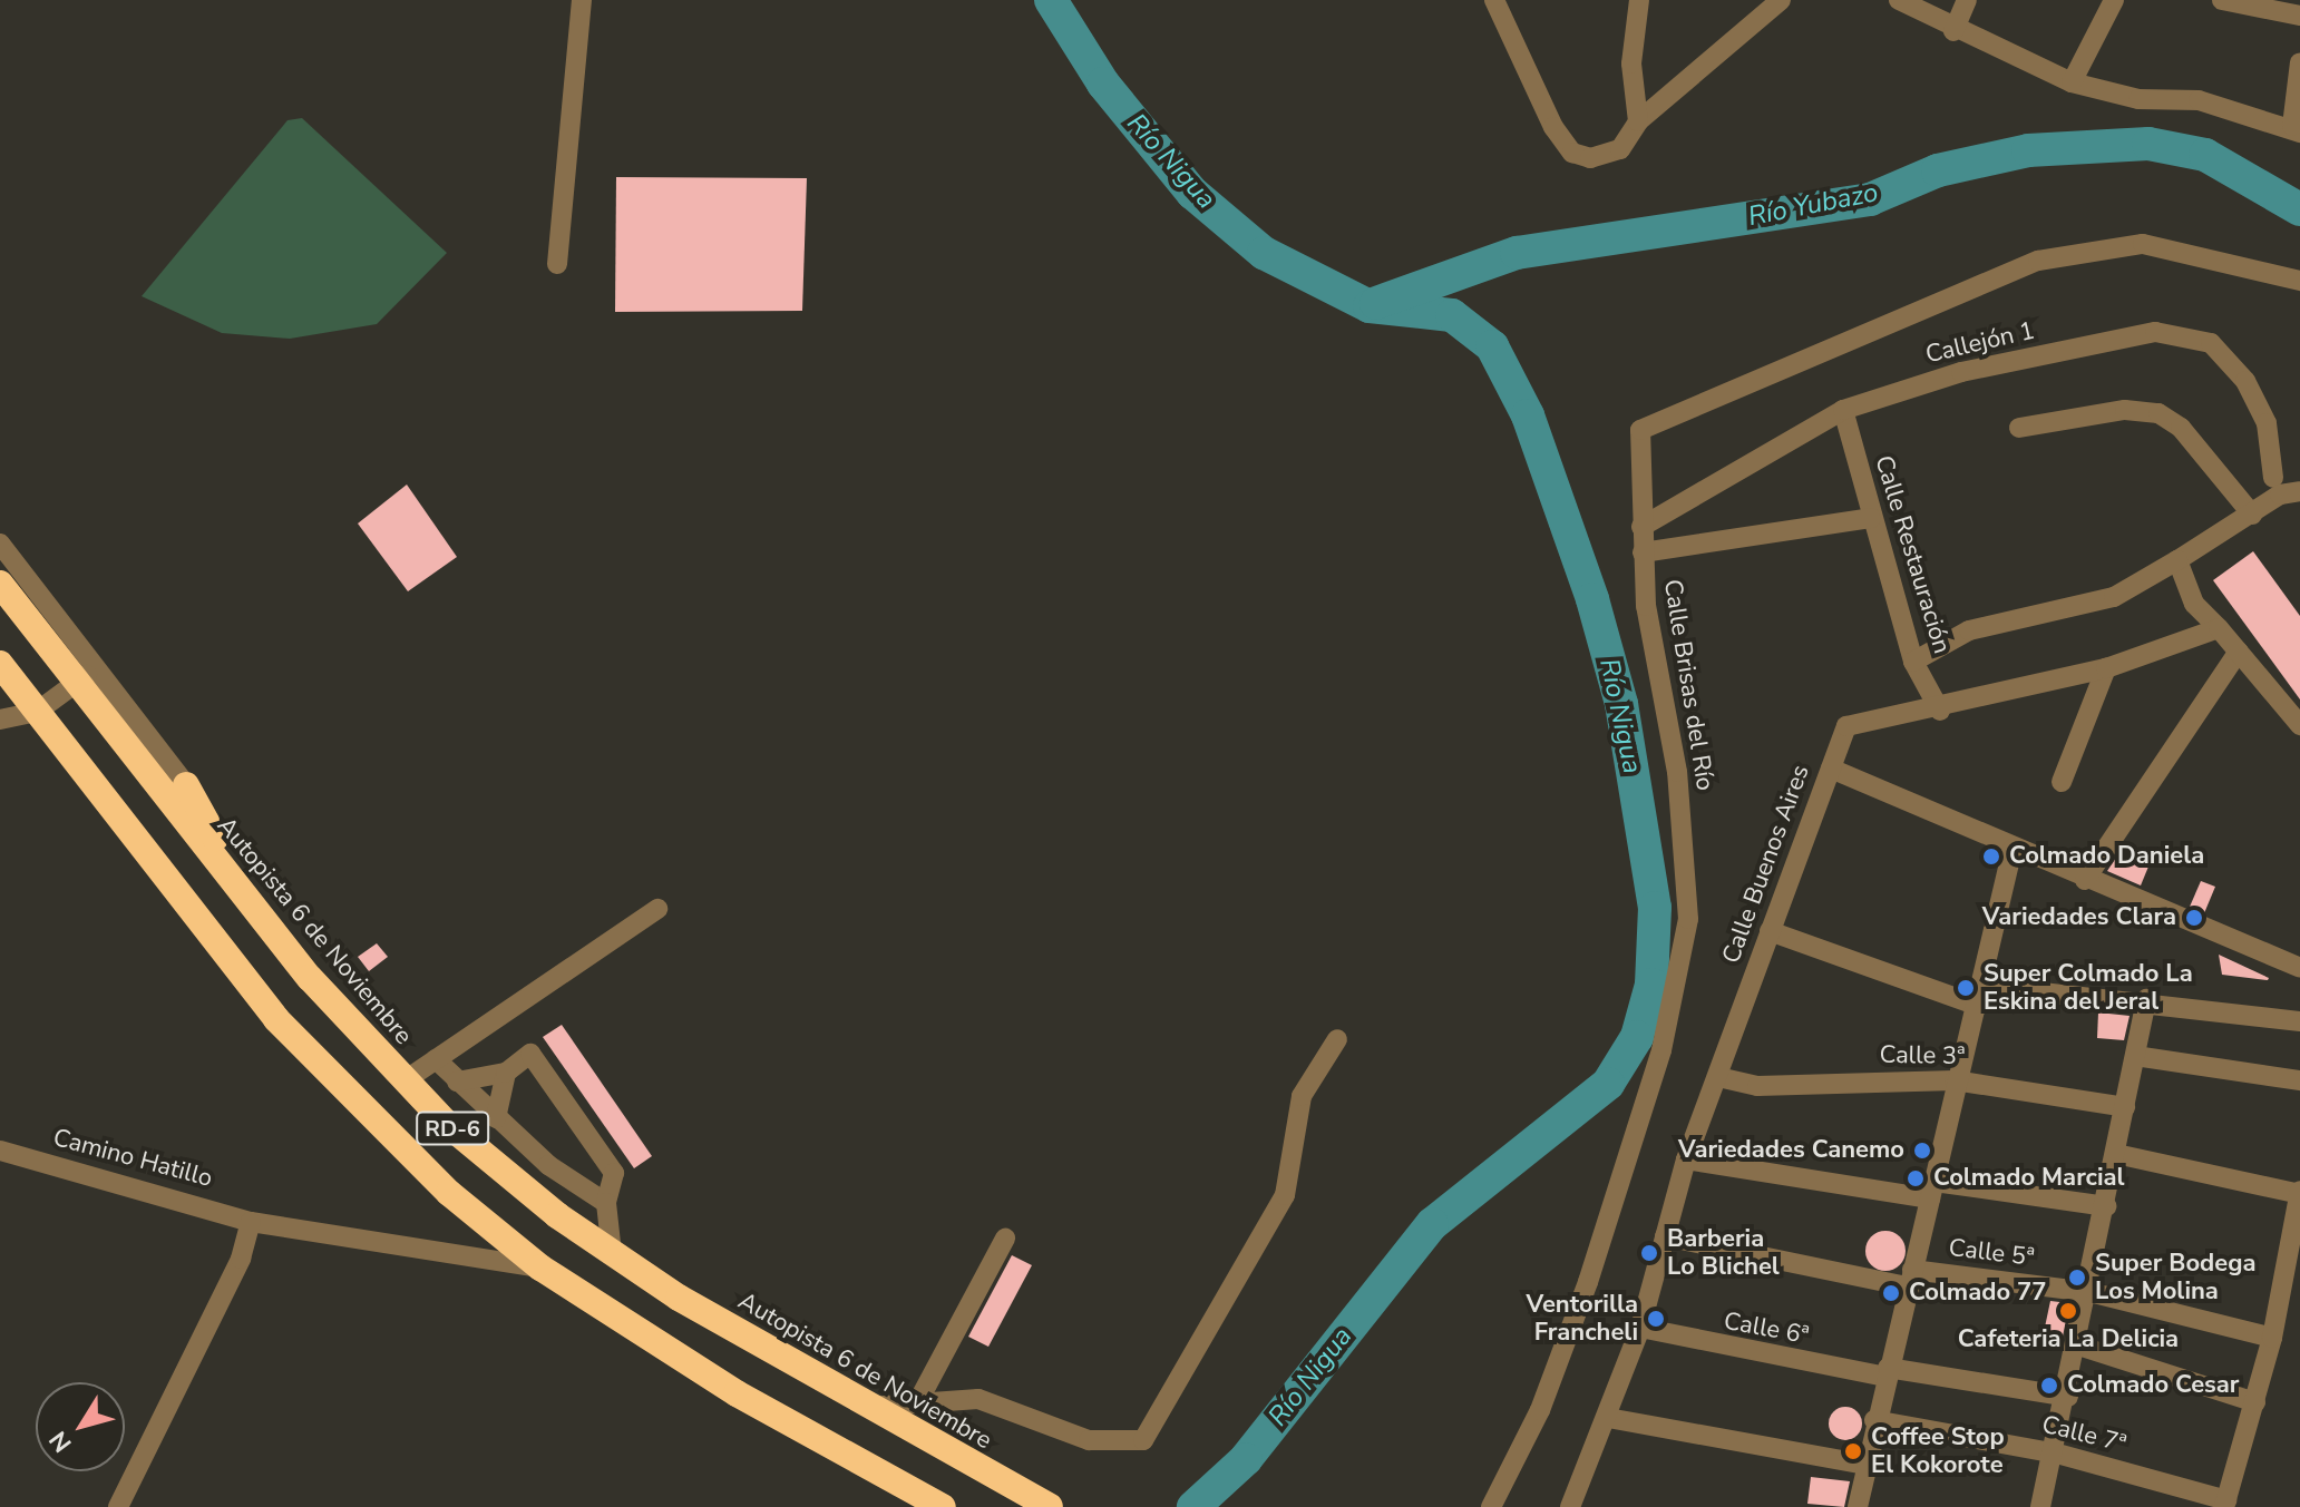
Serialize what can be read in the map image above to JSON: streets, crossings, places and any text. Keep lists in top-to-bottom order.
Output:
{
  "streets": {
    "highway": ["Autopista 6 de Noviembre", "RD-6"],
    "street": [
      "Callejón 1",
      "Calle Restauración",
      "Calle Brisas del Río",
      "Calle Buenos Aires",
      "Calle 3ª",
      "Camino Hatillo",
      "Calle 5ª",
      "Calle 6ª",
      "Calle 7ª"
    ]
  },
  "crossings": [
    ["Callejón 1", "Calle Restauración"],
    ["Callejón 1", "Calle Brisas del Río"],
    ["Calle Restauración", "Calle Buenos Aires"],
    ["Calle Buenos Aires", "Calle 3ª"],
    ["Calle Buenos Aires", "Calle 5ª"],
    ["Calle Buenos Aires", "Calle 6ª"],
    ["RD-6", "Camino Hatillo"]
  ],
  "water": ["Río Nigua", "Río Yubazo"],
  "places": [
    "Colmado Daniela",
    "Variedades Clara",
    "Super Colmado La Eskina del Jeral",
    "Variedades Canemo",
    "Colmado Marcial",
    "Barberia Lo Blichel",
    "Super Bodega Los Molina",
    "Colmado 77",
    "Cafeteria La Delicia",
    "Ventorilla Francheli",
    "Colmado Cesar",
    "Coffee Stop El Kokorote"
  ],
  "north": "bottom left"
}
